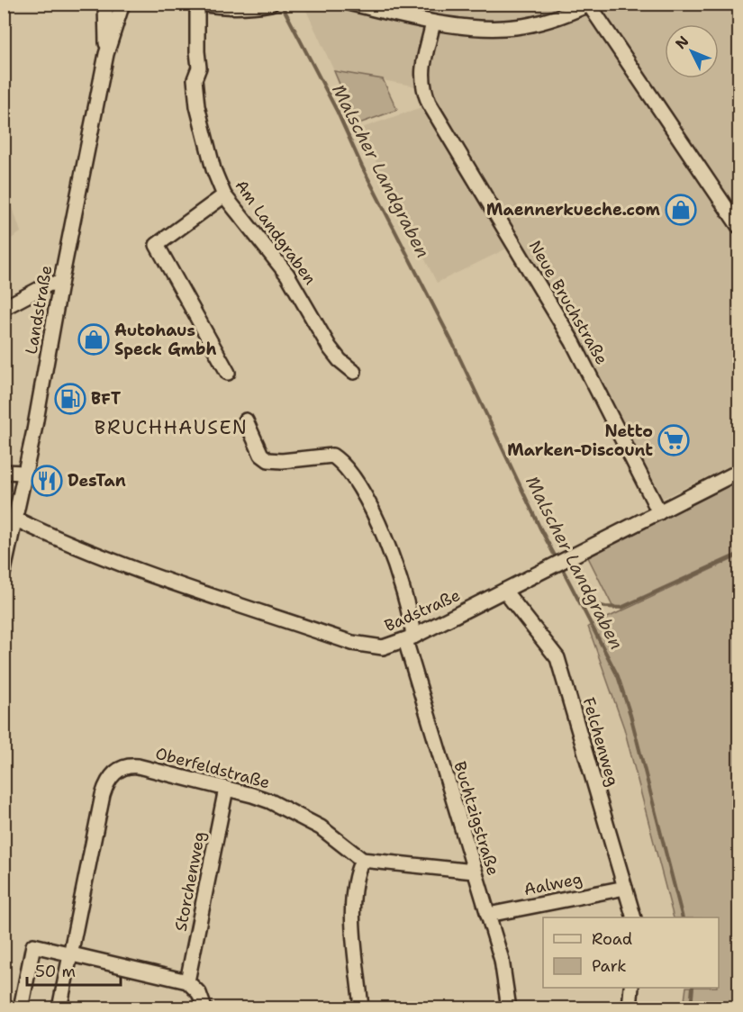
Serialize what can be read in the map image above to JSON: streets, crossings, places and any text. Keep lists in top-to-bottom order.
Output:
{
  "streets": {
    "street": [
      "Am Landgraben",
      "Neue Bruchstraße",
      "Landstraße",
      "Badstraße",
      "Felchenweg",
      "Oberfeldstraße",
      "Buchtzigstraße",
      "Storchenweg",
      "Aalweg"
    ]
  },
  "crossings": [
    ["Neue Bruchstraße", "Badstraße"],
    ["Landstraße", "Badstraße"],
    ["Badstraße", "Felchenweg"],
    ["Badstraße", "Buchtzigstraße"],
    ["Felchenweg", "Aalweg"],
    ["Oberfeldstraße", "Storchenweg"],
    ["Buchtzigstraße", "Aalweg"]
  ],
  "districts": ["BRUCHHAUSEN"],
  "water": ["Malscher Landgraben"],
  "places": {
    "shop": ["Maennerkueche.com", "Autohaus Speck Gmbh"],
    "fuel station": ["BFT"],
    "supermarket": ["Netto Marken-Discount"],
    "restaurant": ["DesTan"]
  },
  "legend": ["Road", "Park"],
  "scale_bar": "50 m",
  "north": "top left"
}
